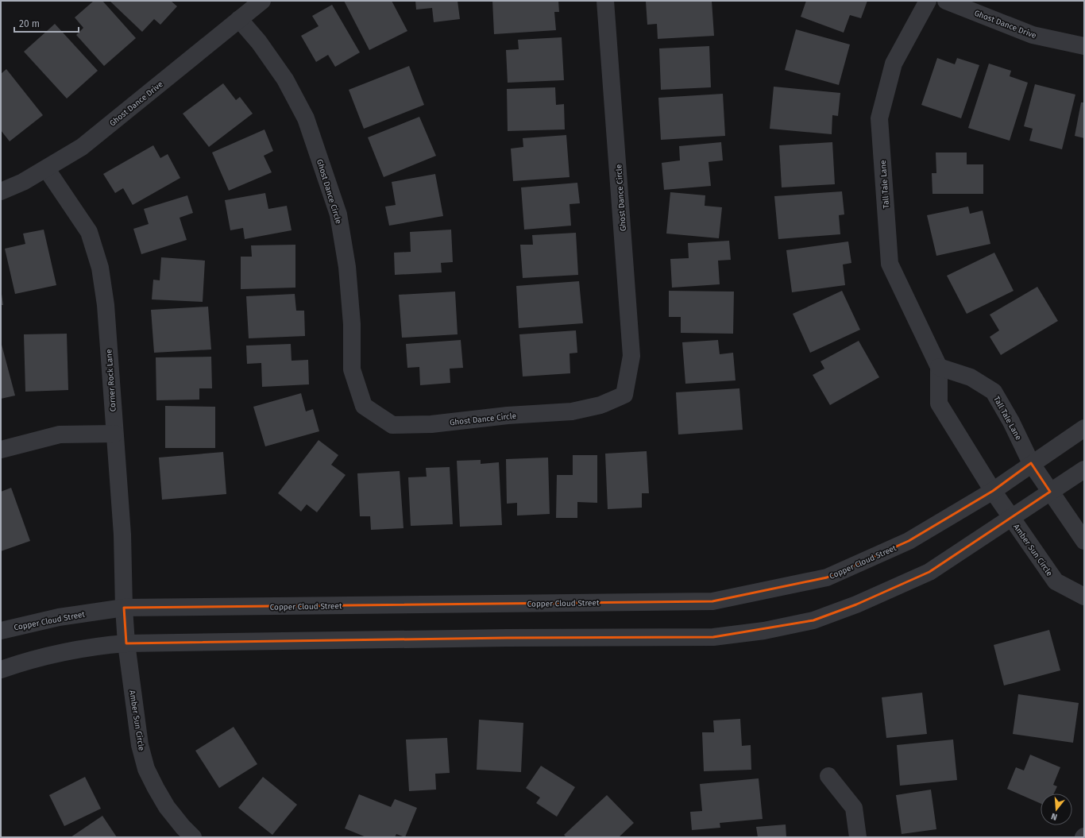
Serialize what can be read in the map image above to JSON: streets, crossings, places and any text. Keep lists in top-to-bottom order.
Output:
{
  "streets": {
    "street": [
      "Ghost Dance Drive",
      "Tall Tale Lane",
      "Ghost Dance Circle",
      "Corner Rock Lane",
      "Amber Sun Circle",
      "Copper Cloud Street"
    ]
  },
  "crossings": [
    ["Ghost Dance Drive", "Ghost Dance Circle"],
    ["Ghost Dance Drive", "Corner Rock Lane"],
    ["Tall Tale Lane", "Amber Sun Circle"],
    ["Tall Tale Lane", "Copper Cloud Street"],
    ["Corner Rock Lane", "Amber Sun Circle"],
    ["Corner Rock Lane", "Copper Cloud Street"],
    ["Amber Sun Circle", "Copper Cloud Street"]
  ],
  "scale_bar": "20 m",
  "north": "bottom"
}
